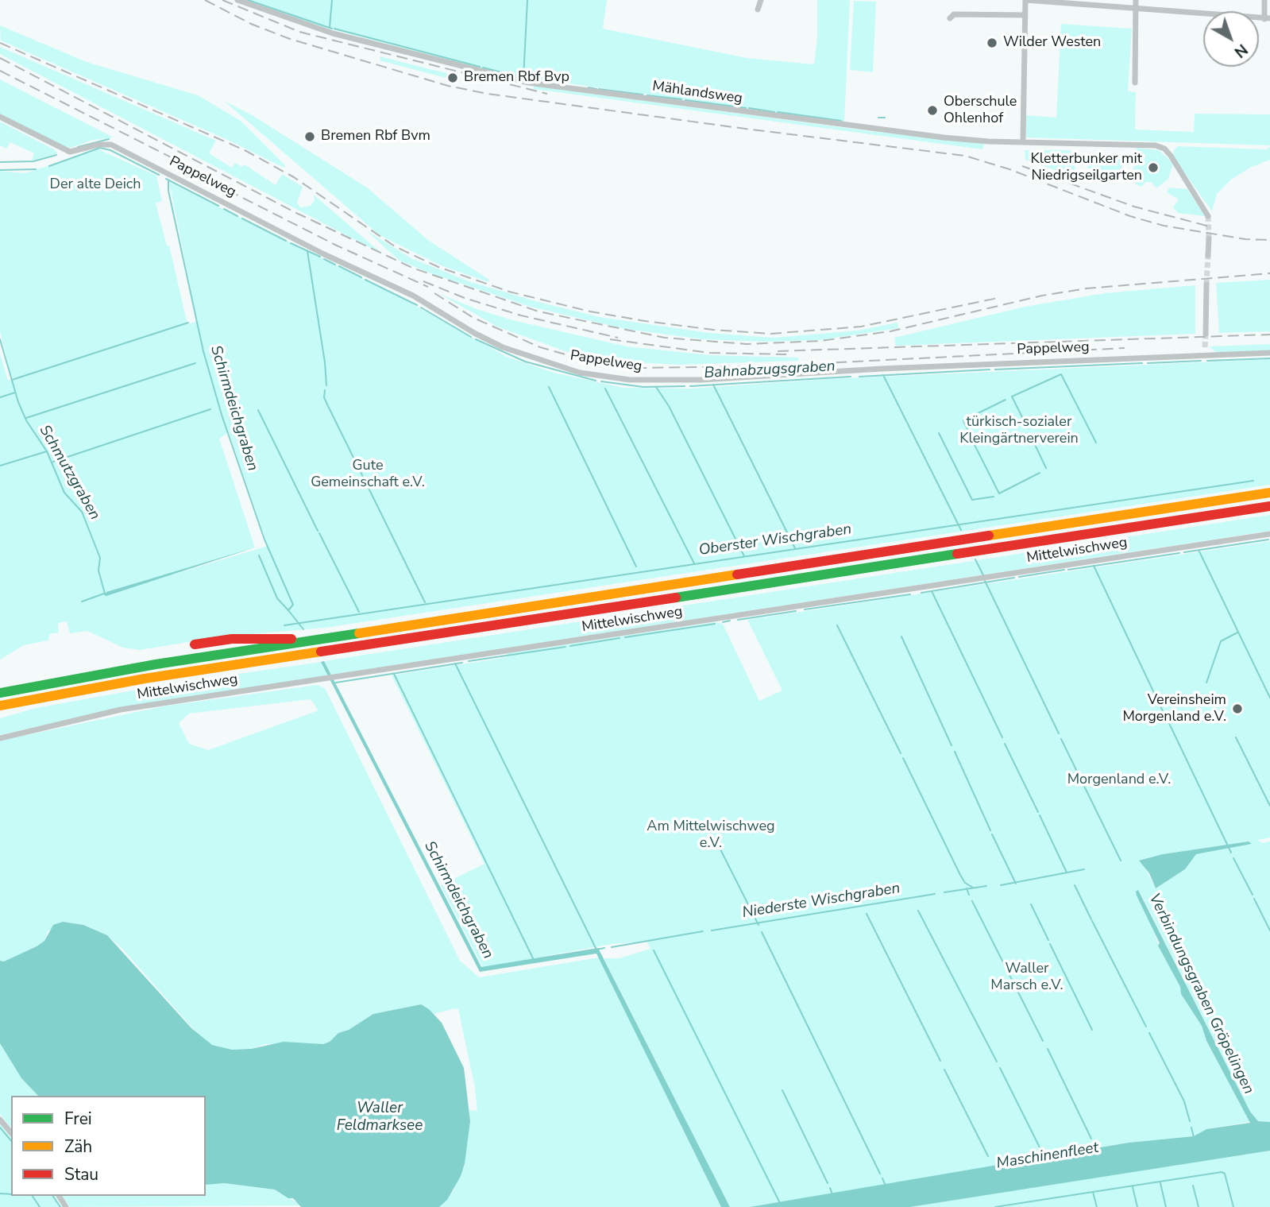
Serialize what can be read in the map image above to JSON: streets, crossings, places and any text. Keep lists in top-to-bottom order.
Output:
{
  "streets": {
    "street": ["Mählandsweg", "Pappelweg", "Mittelwischweg"]
  },
  "water": [
    "Bahnabzugsgraben",
    "Schirmdeichgraben",
    "Schmutzgraben",
    "Oberster Wischgraben",
    "Niederste Wischgraben",
    "Verbindungsgraben Gröpelingen",
    "Waller Feldmarksee",
    "Maschinenfleet"
  ],
  "parks": [
    "Der alte Deich",
    "türkisch-sozialer Kleingärtnerverein",
    "Gute Gemeinschaft e.V.",
    "Morgenland e.V.",
    "Am Mittelwischweg e.V.",
    "Waller Marsch e.V."
  ],
  "places": [
    "Wilder Westen",
    "Bremen Rbf Bvp",
    "Oberschule Ohlenhof",
    "Bremen Rbf Bvm",
    "Kletterbunker mit Niedrigseilgarten",
    "Vereinsheim Morgenland e.V."
  ],
  "legend": ["Frei", "Zäh", "Stau"],
  "north": "bottom right"
}
